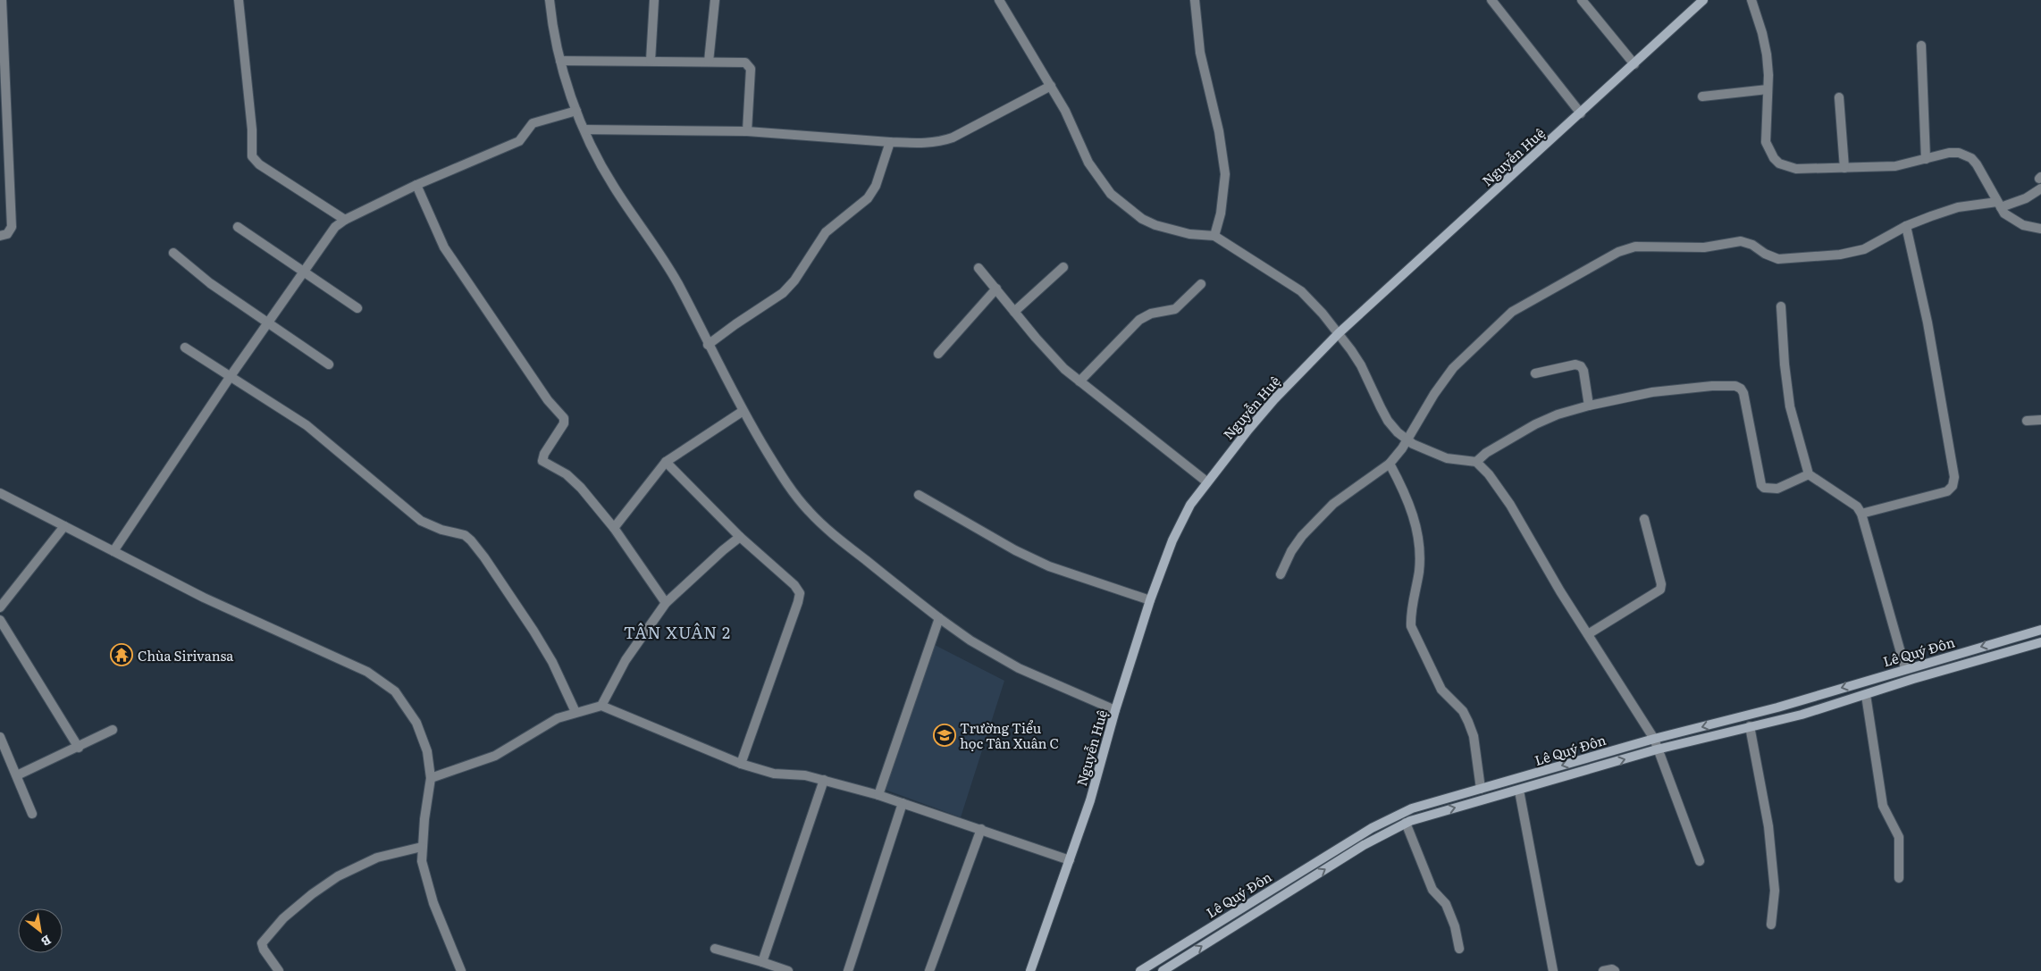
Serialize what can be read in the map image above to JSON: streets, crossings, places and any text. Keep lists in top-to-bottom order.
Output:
{
  "streets": {
    "main road": ["Nguyễn Huệ", "Lê Quý Đôn"]
  },
  "districts": ["TÂN XUÂN 2"],
  "places": {
    "temple": ["Chùa Sirivansa"],
    "school or university": ["Trường Tiểu học Tân Xuân C"]
  },
  "north": "bottom right"
}
